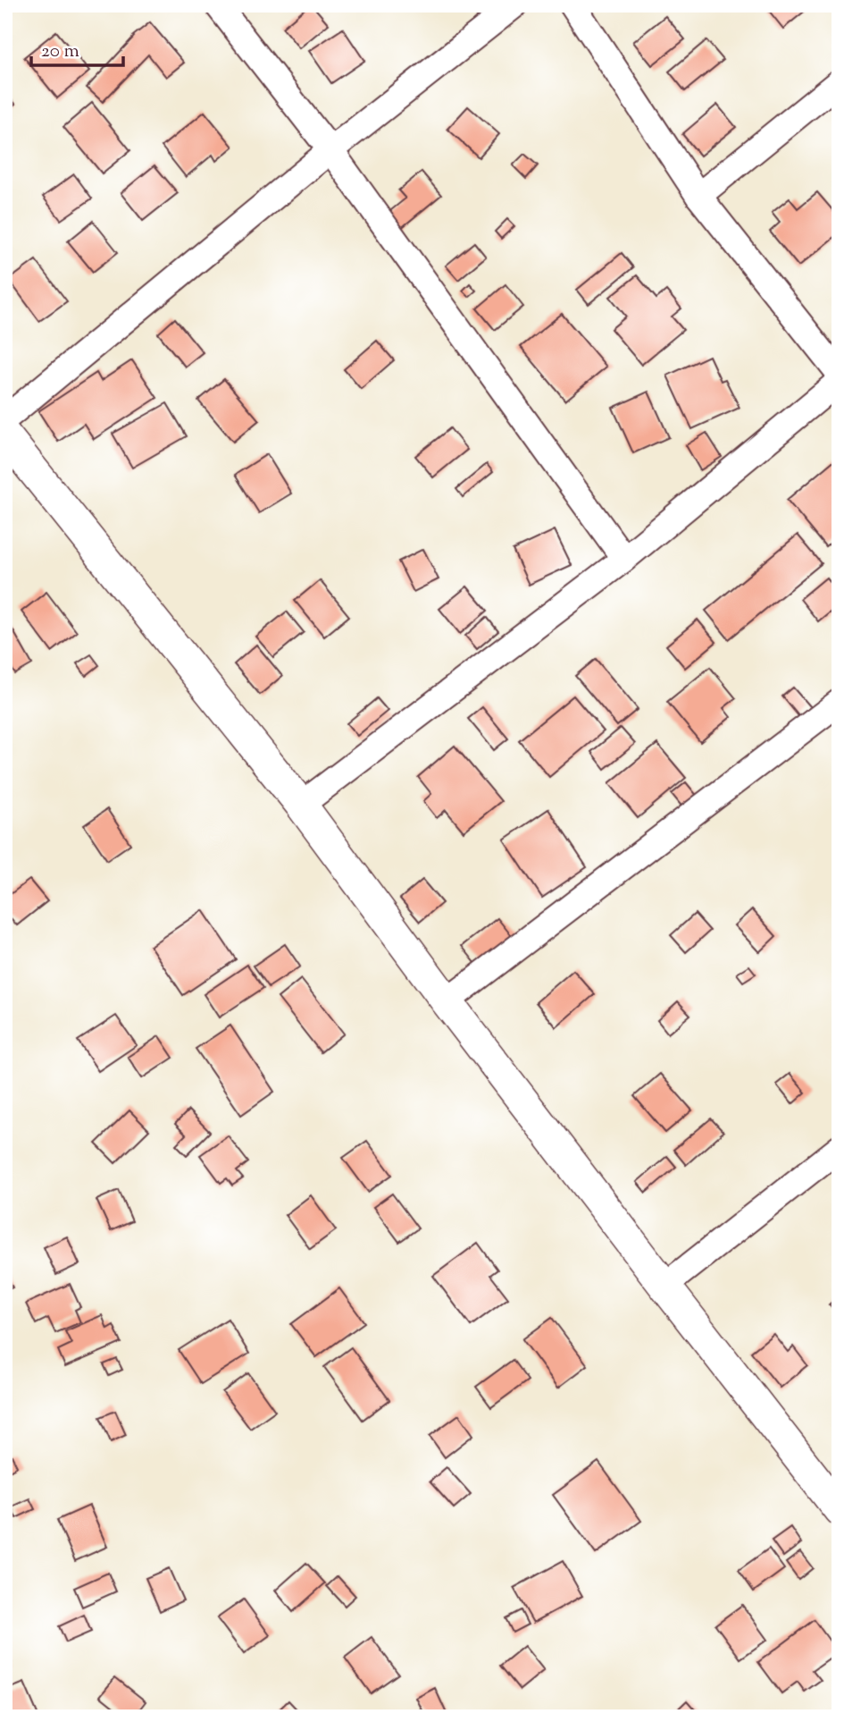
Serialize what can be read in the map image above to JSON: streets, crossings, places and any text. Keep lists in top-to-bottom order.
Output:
{
  "scale_bar": "20 m"
}
